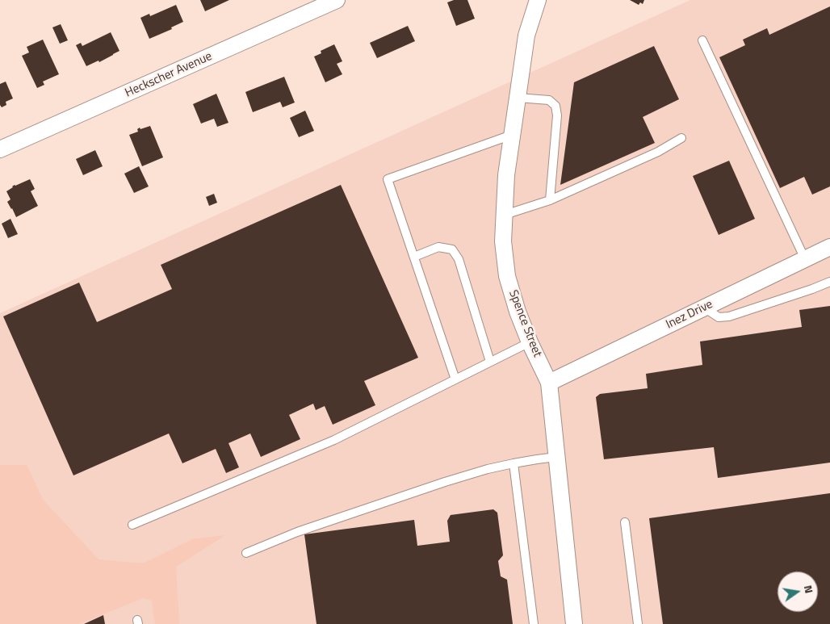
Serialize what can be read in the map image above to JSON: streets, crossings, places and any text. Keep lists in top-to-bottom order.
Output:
{
  "streets": {
    "street": ["Heckscher Avenue", "Inez Drive", "Spence Street"]
  },
  "crossings": [
    ["Inez Drive", "Spence Street"]
  ],
  "north": "right"
}
